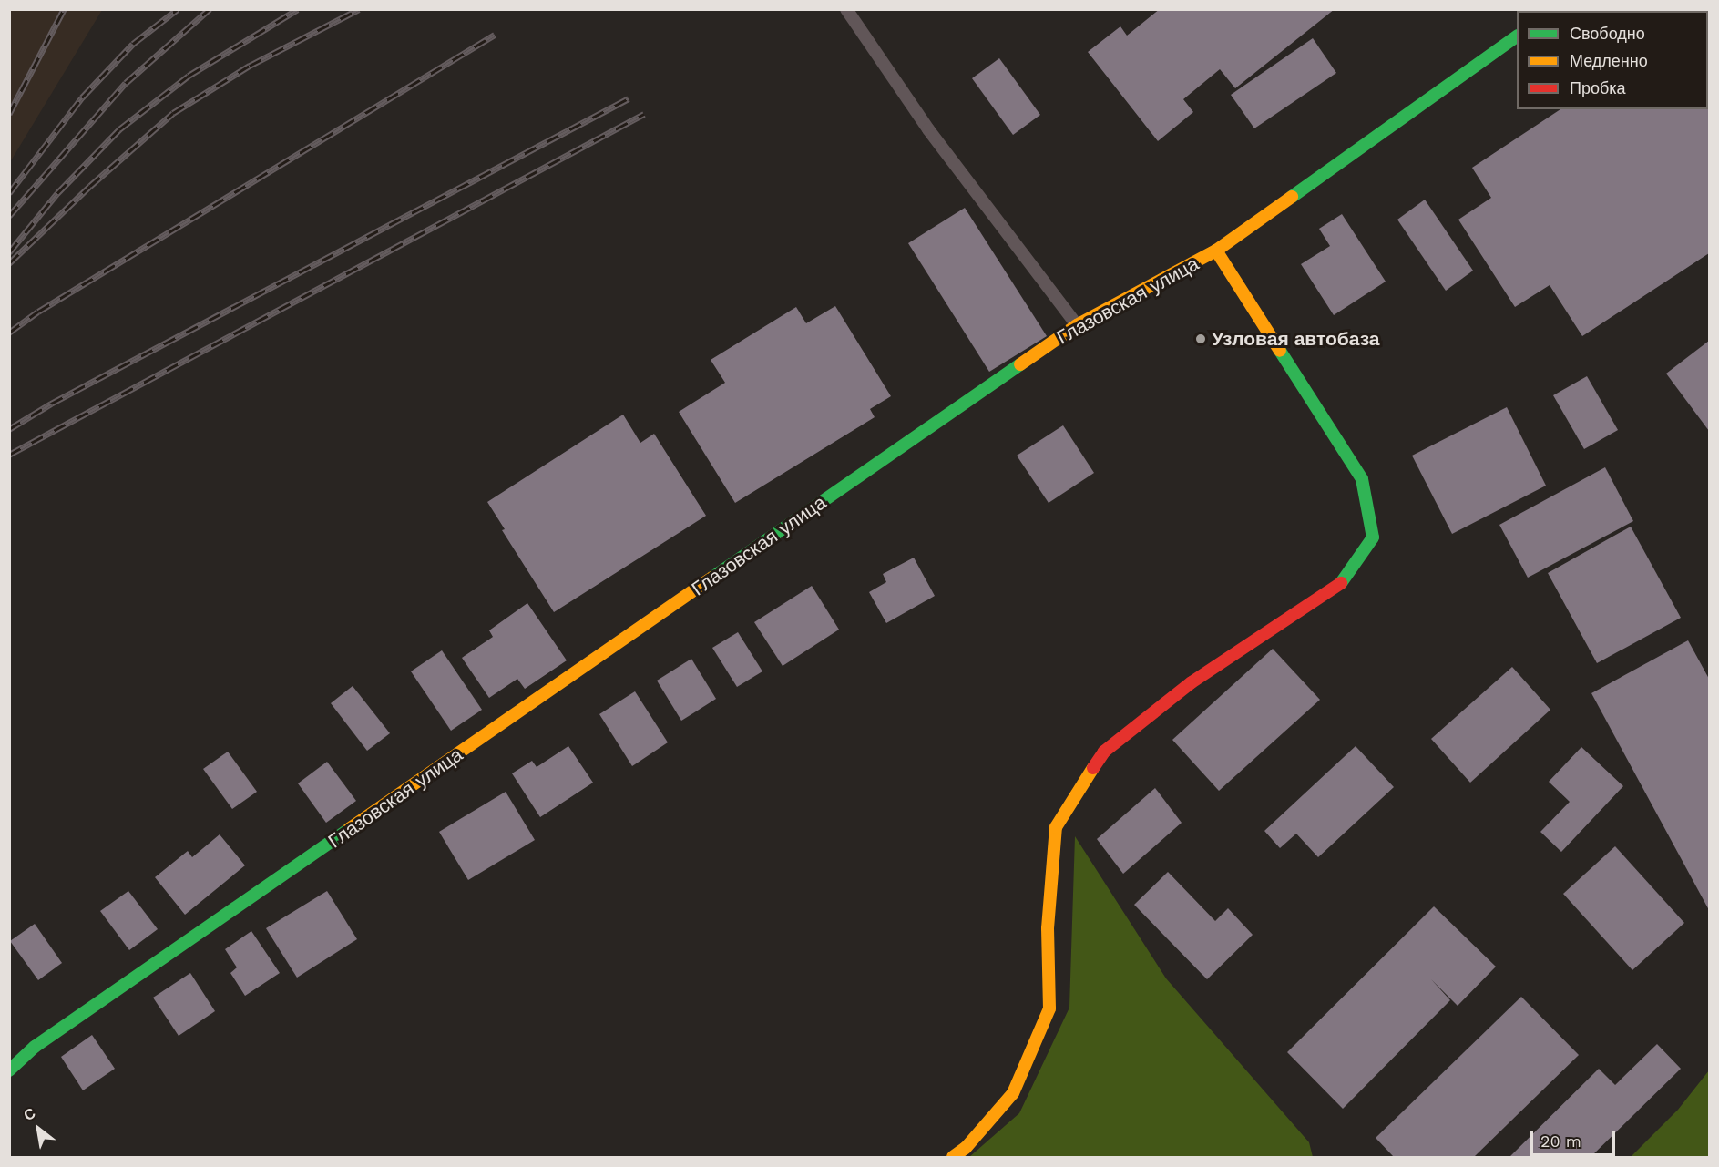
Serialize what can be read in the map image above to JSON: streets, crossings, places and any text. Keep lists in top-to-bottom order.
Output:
{
  "streets": {
    "street": ["Глазовская улица"]
  },
  "places": ["Узловая автобаза"],
  "legend": ["Свободно", "Медленно", "Пробка"],
  "scale_bar": "20 m",
  "north": "top left"
}
